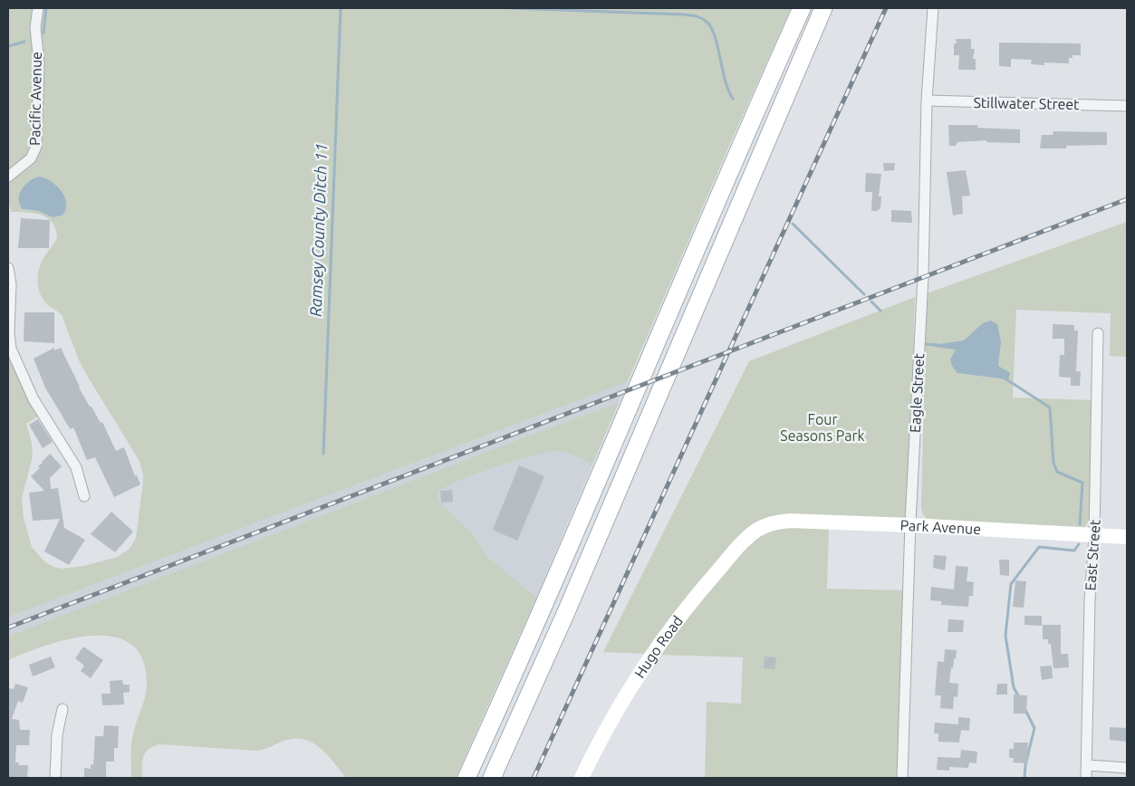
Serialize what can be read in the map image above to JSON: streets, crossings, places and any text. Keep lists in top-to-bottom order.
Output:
{
  "streets": {
    "street": [
      "Pacific Avenue",
      "Stillwater Street",
      "Eagle Street",
      "Park Avenue",
      "East Street",
      "Hugo Road"
    ]
  },
  "crossings": [
    ["Stillwater Street", "Eagle Street"],
    ["Eagle Street", "Park Avenue"],
    ["Park Avenue", "East Street"],
    ["Park Avenue", "Hugo Road"]
  ],
  "water": ["Ramsey County Ditch 11"],
  "parks": ["Four Seasons Park"]
}
